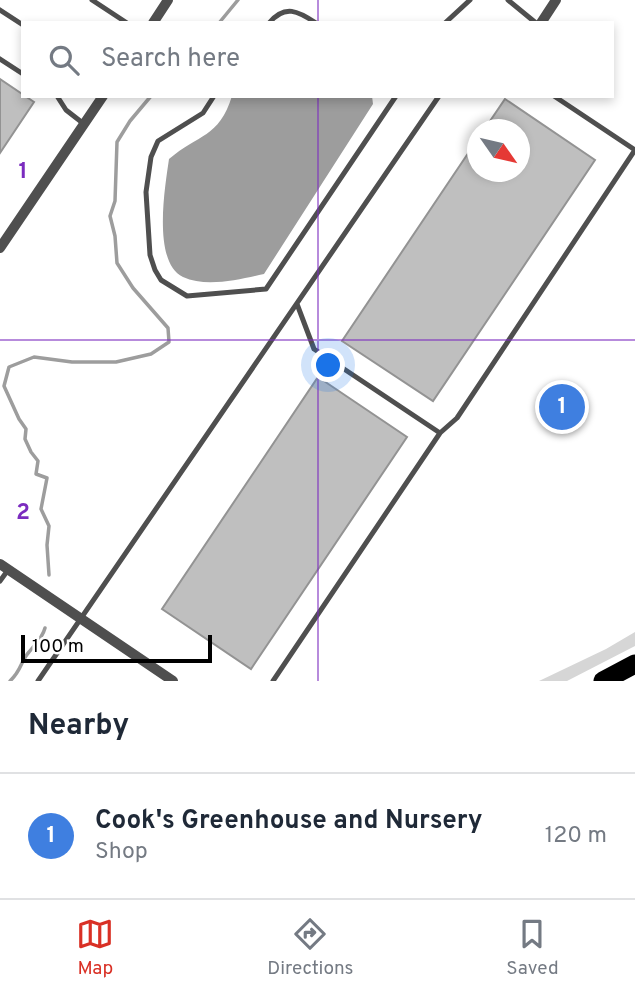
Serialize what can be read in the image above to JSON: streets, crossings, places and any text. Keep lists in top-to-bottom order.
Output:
{
  "scale_bar": "100 m",
  "north": "bottom right",
  "page": {
    "search": "Search here",
    "pins": "1",
    "scale": "100 m",
    "heading": "Nearby",
    "list": [
      {
        "mark": "1",
        "name": "Cook's Greenhouse and Nursery",
        "note": "Shop",
        "value": "120 m"
      }
    ],
    "nav": ["Map", "Directions", "Saved"]
  },
  "grid": {
    "rows": ["1", "2"]
  }
}
